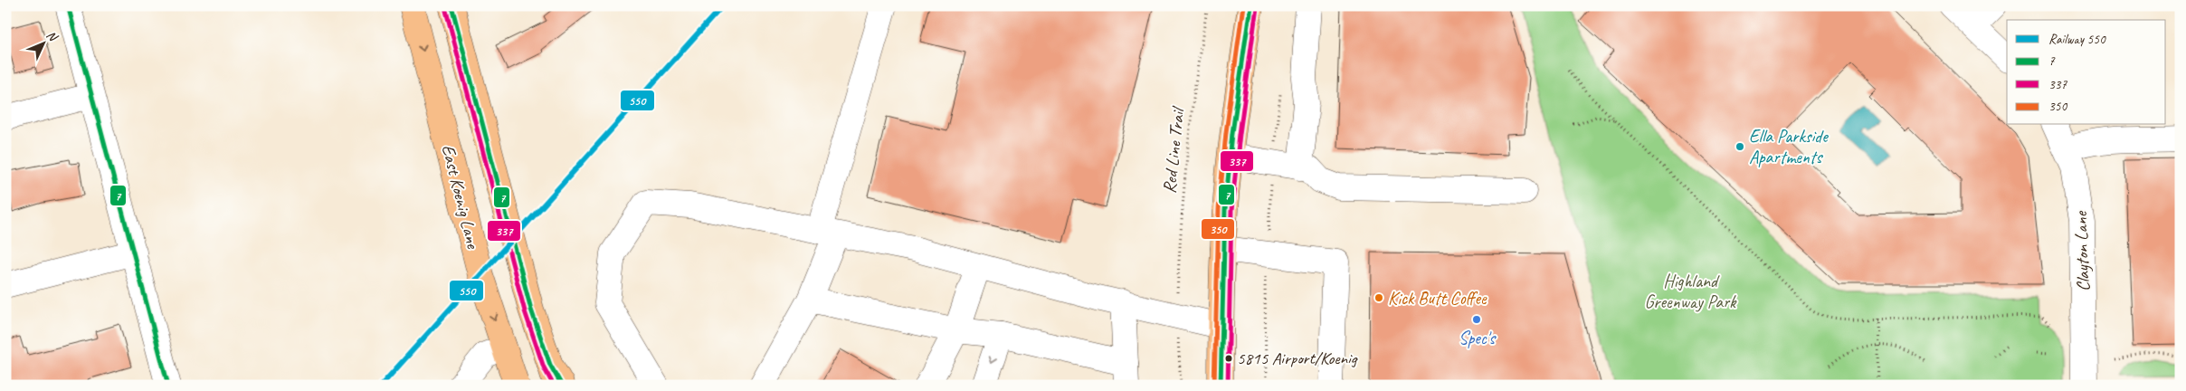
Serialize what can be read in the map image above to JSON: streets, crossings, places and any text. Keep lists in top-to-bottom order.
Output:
{
  "streets": {
    "main road": ["East Koenig Lane"],
    "street": ["Clayton Lane"],
    "path": ["Red Line Trail"]
  },
  "parks": ["Highland Greenway Park"],
  "places": [
    "Ella Parkside Apartments",
    "Kick Butt Coffee",
    "Spec's",
    "5815 Airport/Koenig"
  ],
  "lines": [
    "rail line 550",
    "transit line 7",
    "transit line 350",
    "transit line 337"
  ],
  "legend": [
    "Railway 550",
    "7",
    "337",
    "350"
  ],
  "north": "top right"
}
